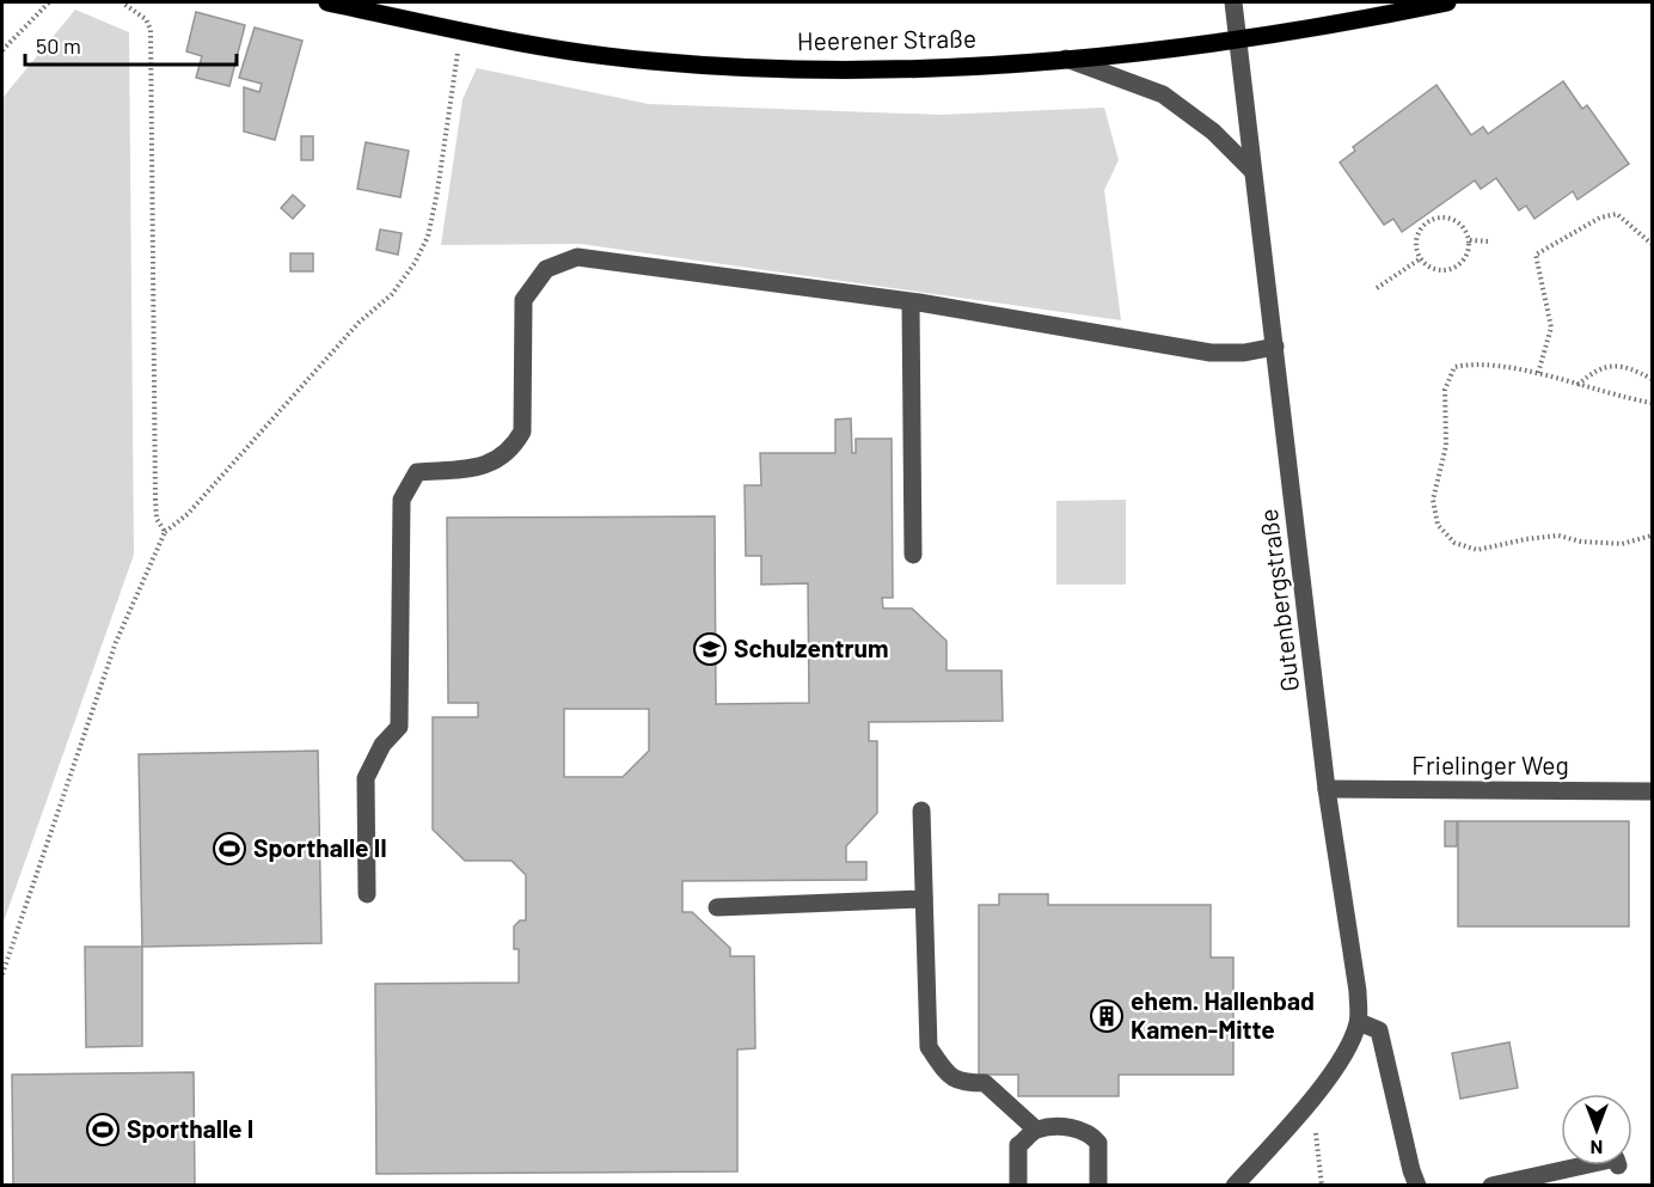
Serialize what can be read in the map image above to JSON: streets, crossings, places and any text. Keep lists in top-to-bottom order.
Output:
{
  "streets": {
    "main road": ["Heerener Straße"],
    "street": ["Gutenbergstraße", "Frielinger Weg"]
  },
  "crossings": [
    ["Heerener Straße", "Gutenbergstraße"],
    ["Gutenbergstraße", "Frielinger Weg"]
  ],
  "places": {
    "school or university": ["Schulzentrum"],
    "sports": ["Sporthalle II", "Sporthalle I"],
    "building": ["ehem. Hallenbad Kamen-Mitte"]
  },
  "scale_bar": "50 m",
  "north": "bottom"
}
